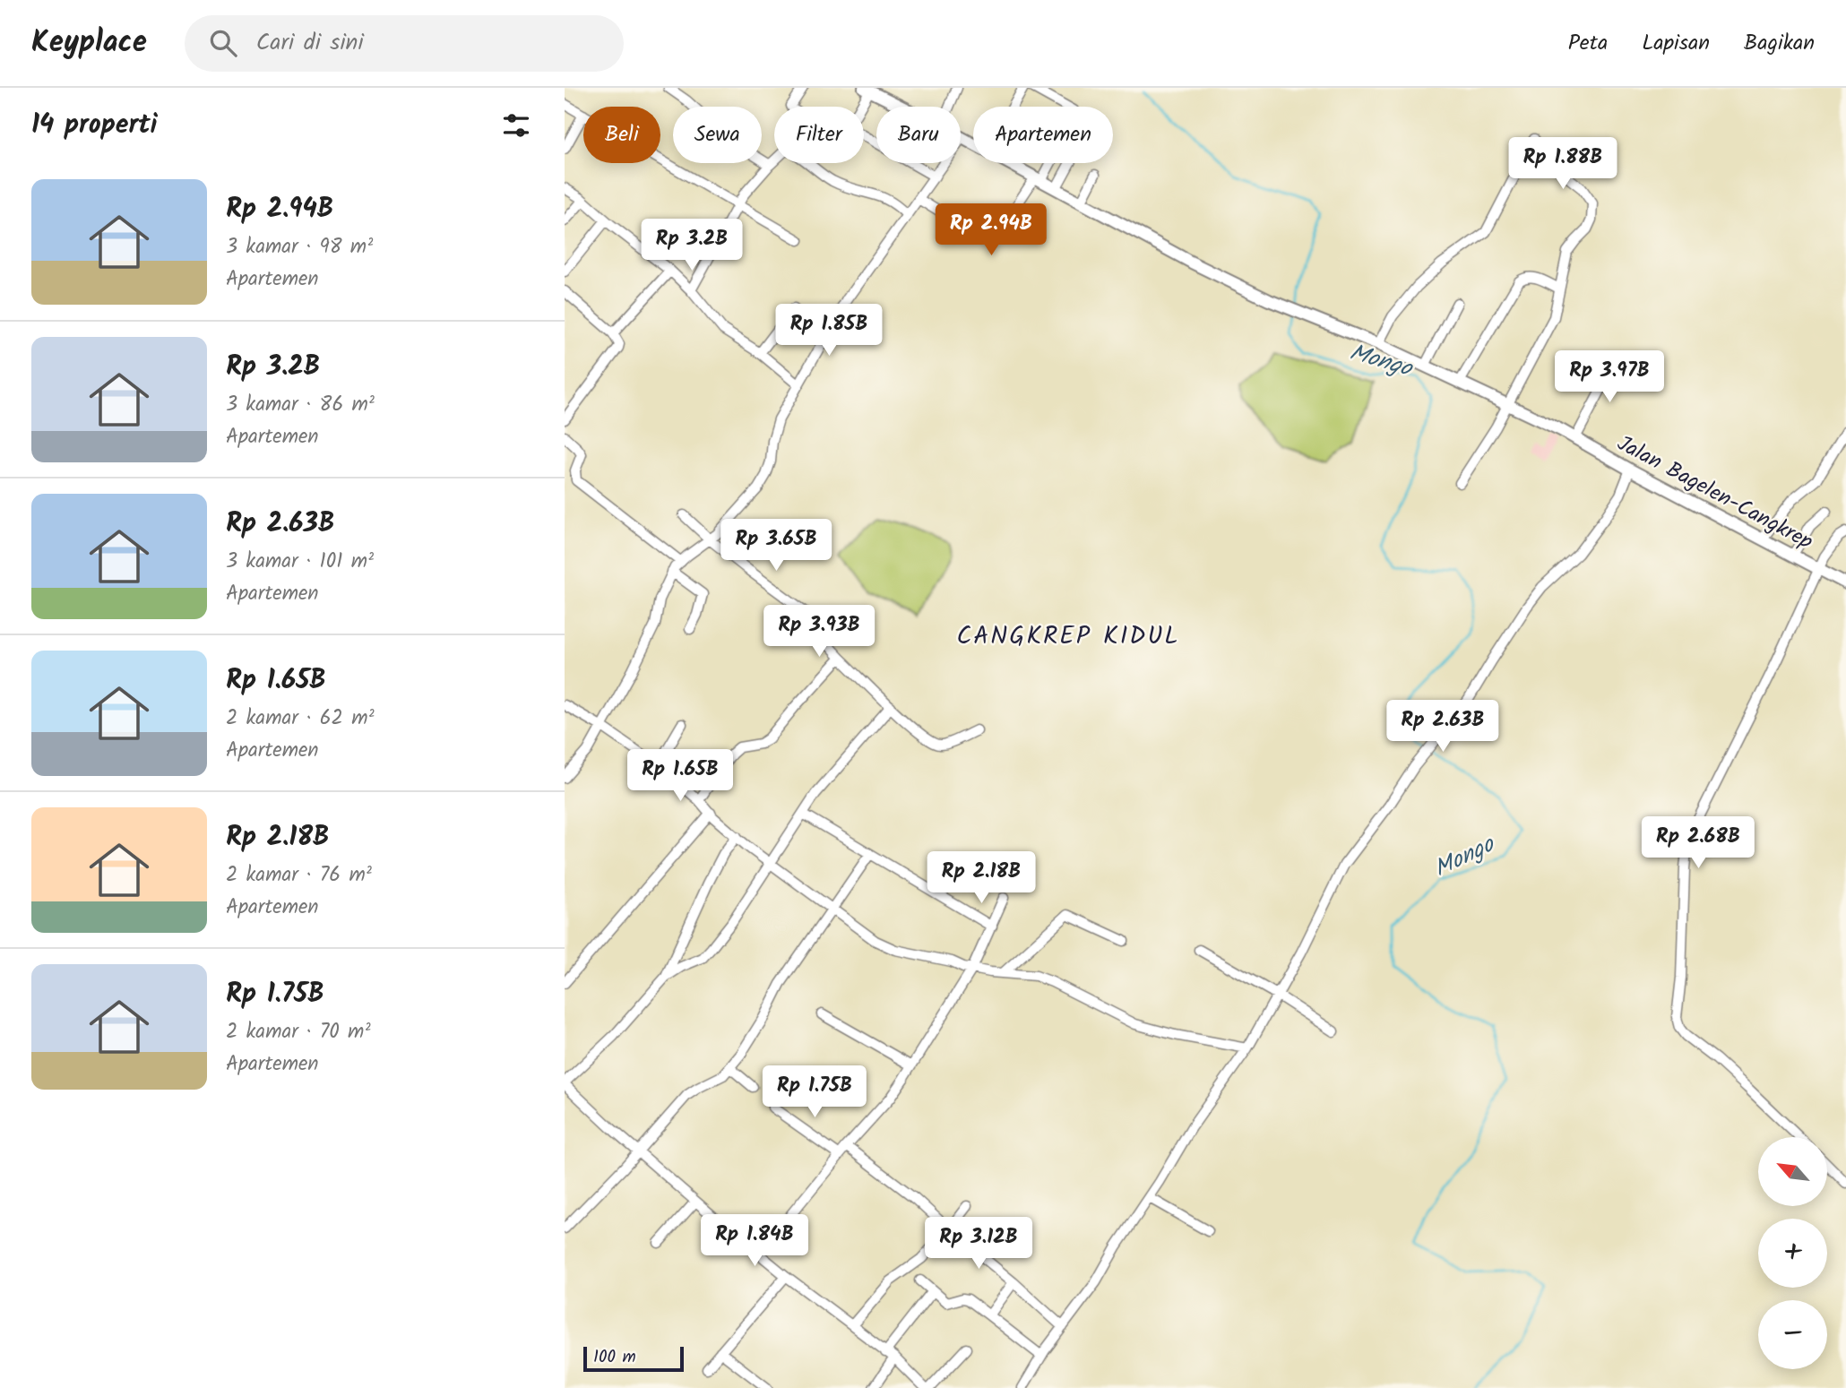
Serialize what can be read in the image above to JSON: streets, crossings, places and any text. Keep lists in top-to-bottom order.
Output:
{
  "streets": {
    "main road": ["Jalan Bagelen-Cangkrep"]
  },
  "districts": ["CANGKREP KIDUL"],
  "water": ["Mongo"],
  "scale_bar": "100 m",
  "north": "top left",
  "page": {
    "header": "Keyplace",
    "search": "Cari di sini",
    "nav": ["Peta", "Lapisan", "Bagikan"],
    "heading": "14 properti",
    "chip": [
      "Beli",
      "Sewa",
      "Filter",
      "Baru",
      "Apartemen"
    ],
    "price": [
      "Rp 1.88B",
      "Rp 2.94B",
      "Rp 3.2B",
      "Rp 1.85B",
      "Rp 3.97B",
      "Rp 3.65B",
      "Rp 3.93B",
      "Rp 2.63B",
      "Rp 1.65B",
      "Rp 2.68B",
      "Rp 2.18B",
      "Rp 1.75B",
      "Rp 1.84B",
      "Rp 3.12B"
    ],
    "list": [
      {
        "name": "Rp 2.94B",
        "note": "3 kamar · 98 m² · Apartemen"
      },
      {
        "name": "Rp 3.2B",
        "note": "3 kamar · 86 m² · Apartemen"
      },
      {
        "name": "Rp 2.63B",
        "note": "3 kamar · 101 m² · Apartemen"
      },
      {
        "name": "Rp 1.65B",
        "note": "2 kamar · 62 m² · Apartemen"
      },
      {
        "name": "Rp 2.18B",
        "note": "2 kamar · 76 m² · Apartemen"
      },
      {
        "name": "Rp 1.75B",
        "note": "2 kamar · 70 m² · Apartemen"
      }
    ],
    "map_buttons": ["+", "−"],
    "scale": "100 m"
  }
}
